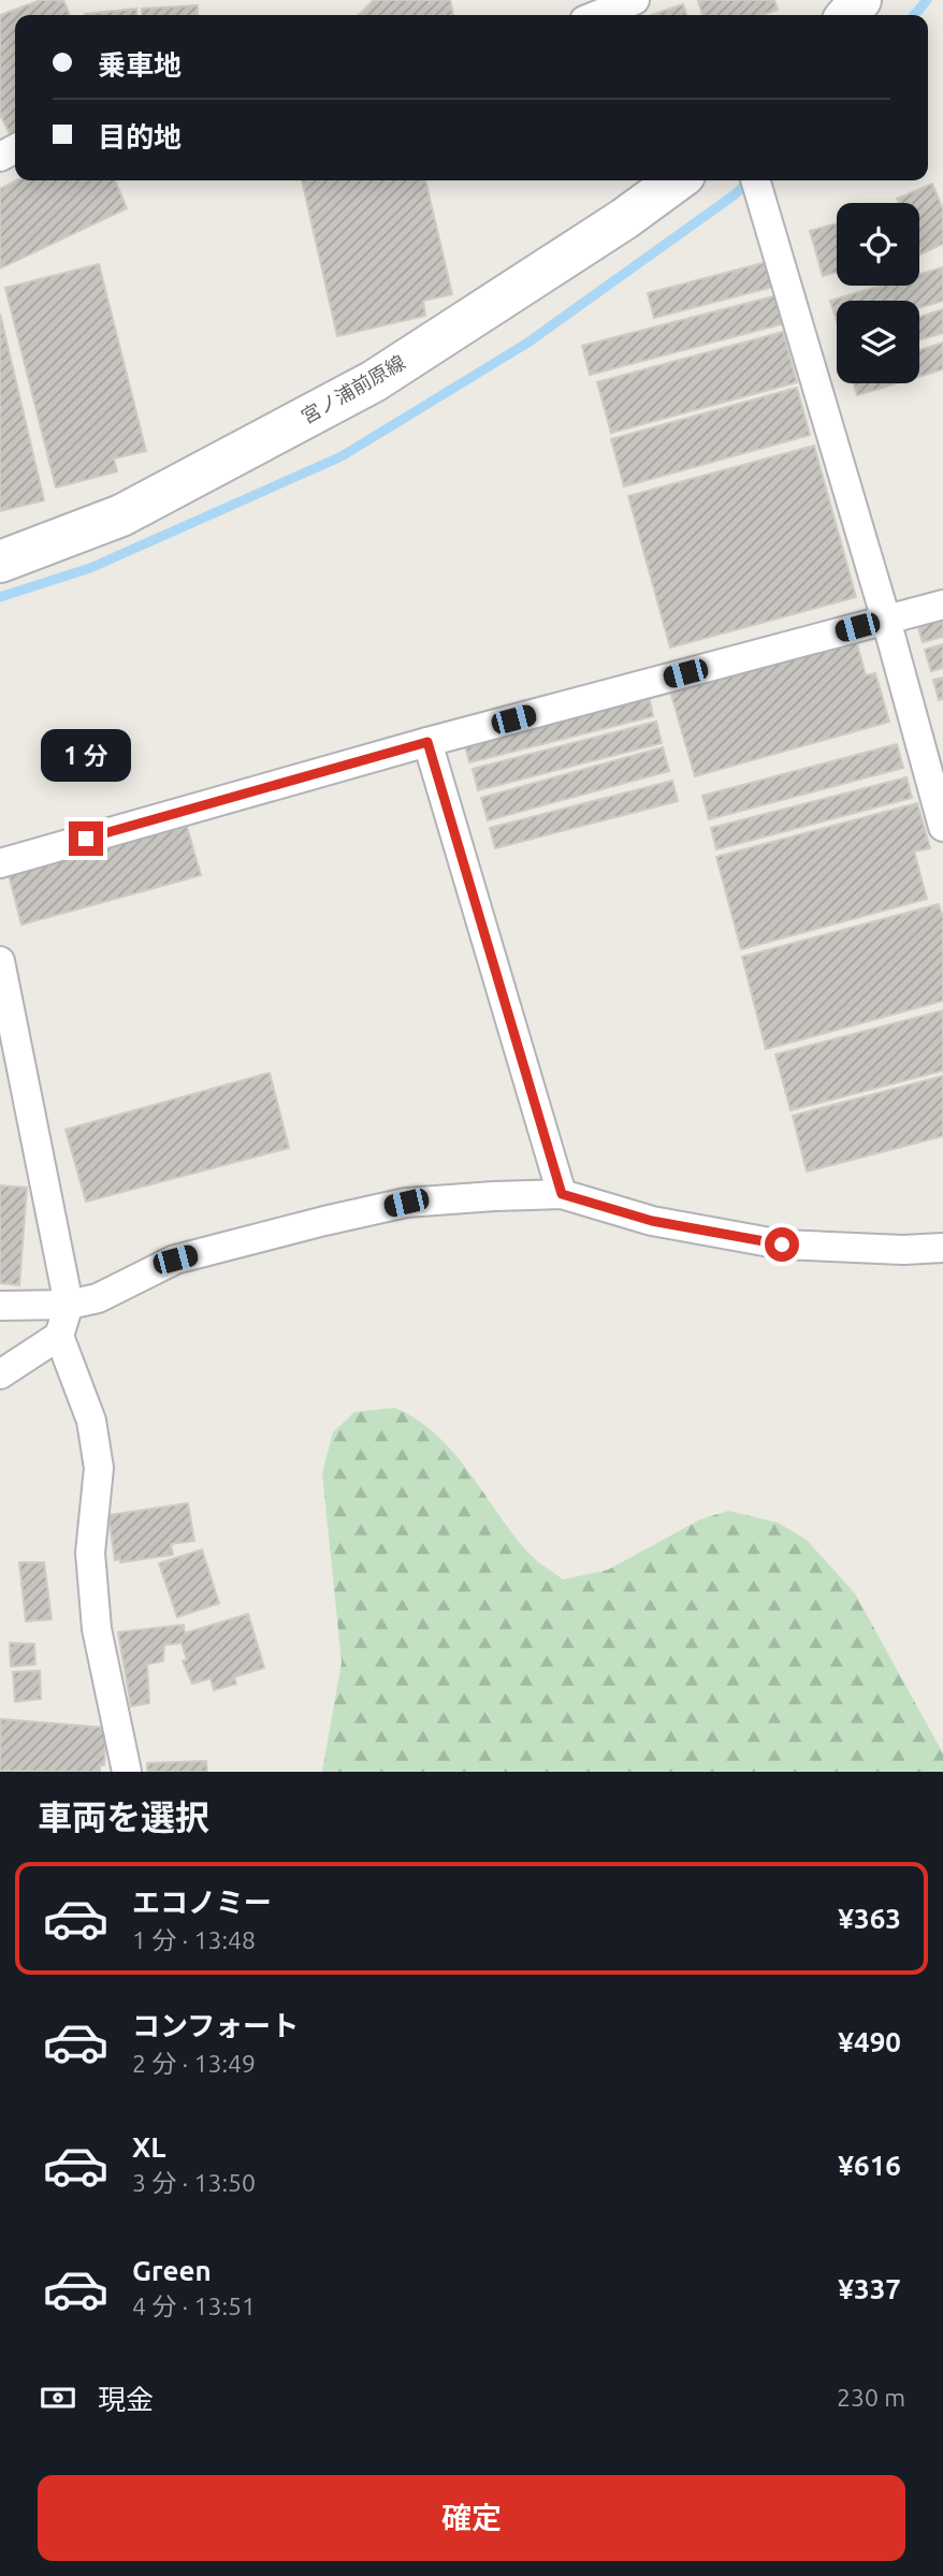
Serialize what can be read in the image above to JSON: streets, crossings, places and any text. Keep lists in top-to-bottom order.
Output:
{
  "streets": {
    "main road": ["宮ノ浦前原線"]
  },
  "page": {
    "banner": ["乗車地", "目的地"],
    "bubble": "1 分",
    "heading": "車両を選択",
    "list": [
      {
        "name": "エコノミー",
        "note": "1 分 · 13:48",
        "value": "¥363"
      },
      {
        "name": "コンフォート",
        "note": "2 分 · 13:49",
        "value": "¥490"
      },
      {
        "name": "XL",
        "note": "3 分 · 13:50",
        "value": "¥616"
      },
      {
        "name": "Green",
        "note": "4 分 · 13:51",
        "value": "¥337"
      }
    ],
    "pay": ["現金", "230 m"],
    "buttons": "確定"
  }
}
